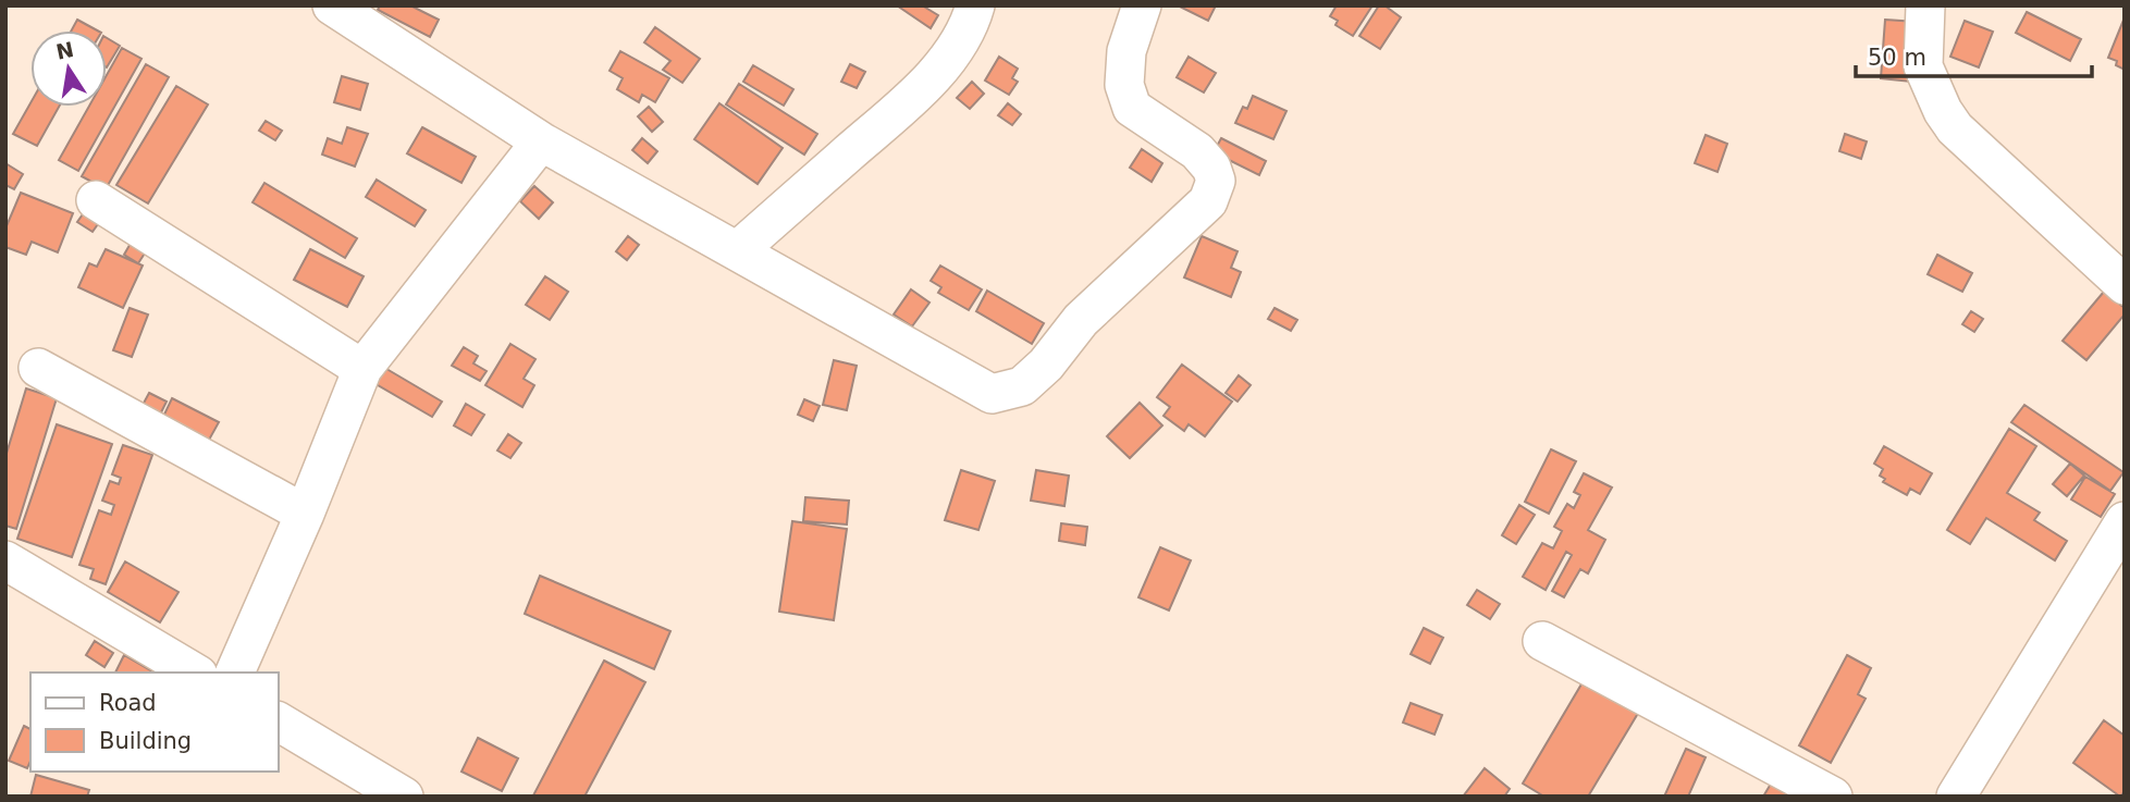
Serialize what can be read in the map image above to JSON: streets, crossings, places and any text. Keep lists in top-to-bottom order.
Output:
{
  "legend": ["Road", "Building"],
  "scale_bar": "50 m",
  "north": "top"
}
